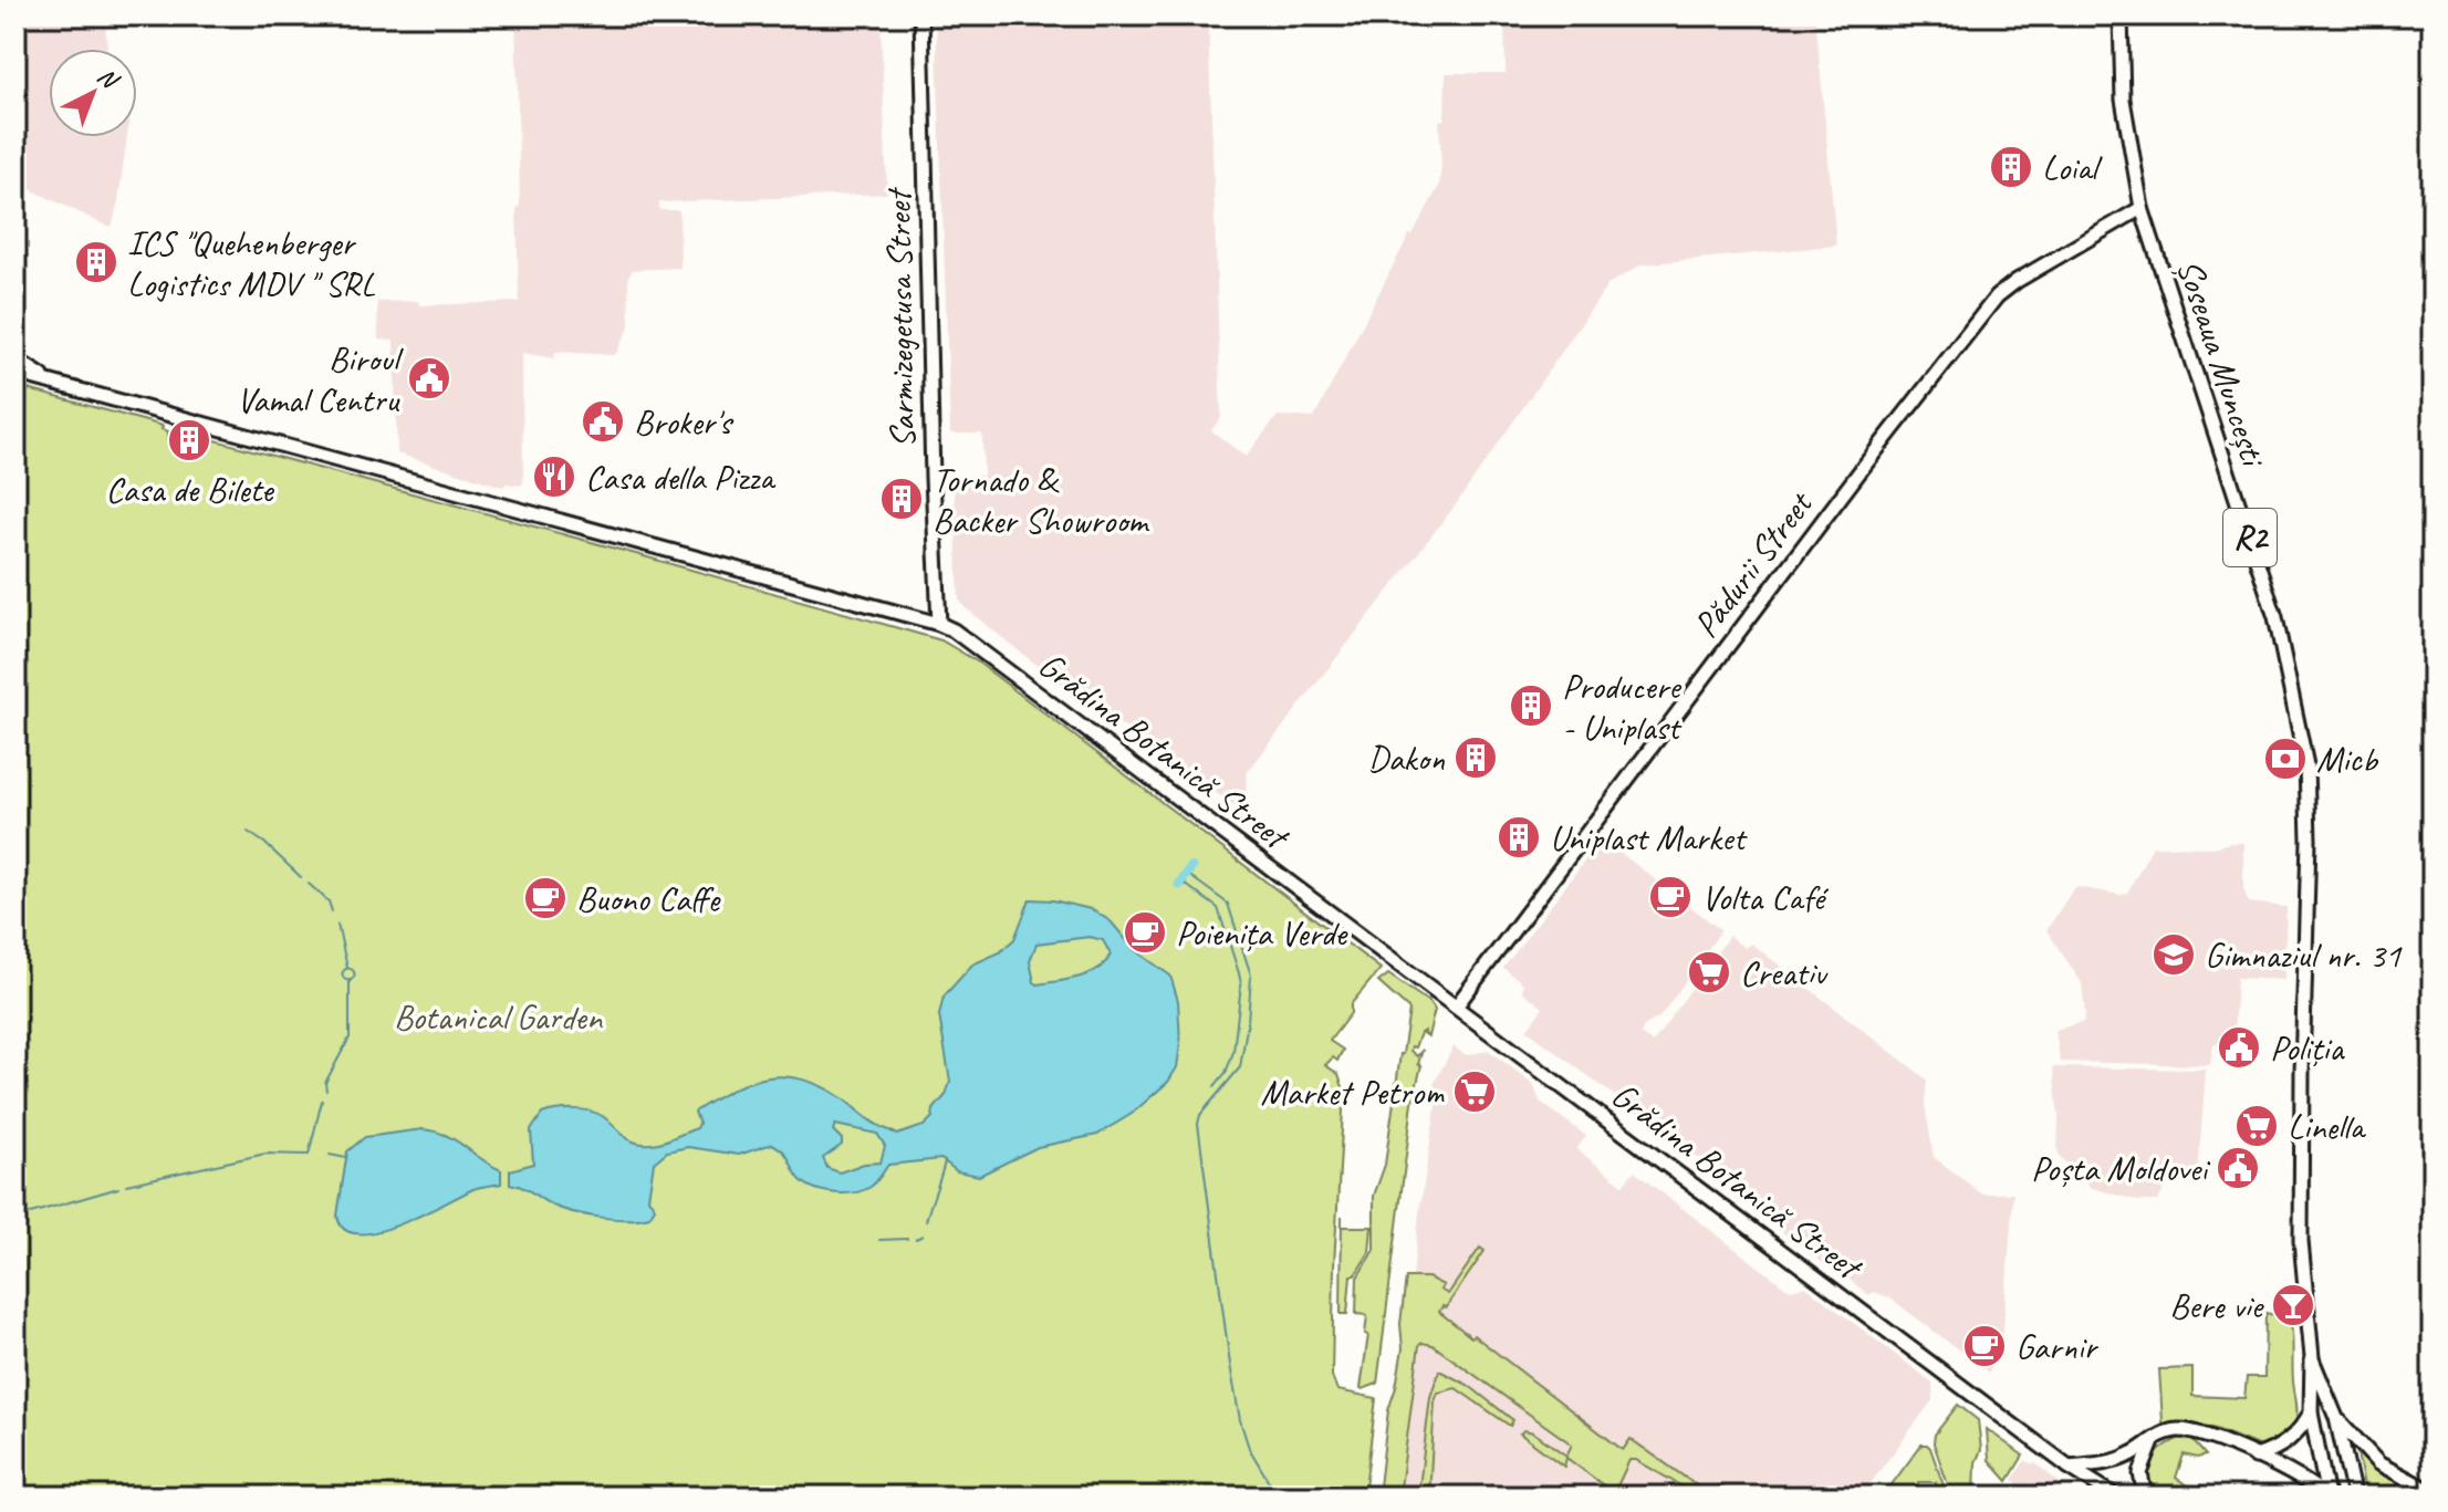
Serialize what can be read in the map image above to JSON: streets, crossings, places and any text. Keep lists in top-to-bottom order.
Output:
{
  "streets": {
    "main road": [
      "Sarmizegetusa Street",
      "Șoseaua Muncești",
      "R2",
      "Pădurii Street",
      "Grădina Botanică Street"
    ]
  },
  "crossings": [
    ["Sarmizegetusa Street", "Grădina Botanică Street"],
    ["Șoseaua Muncești", "Pădurii Street"],
    ["Pădurii Street", "Grădina Botanică Street"]
  ],
  "parks": ["Botanical Garden"],
  "places": {
    "building": [
      "Loial",
      "ICS \"Quehenberger Logistics MDV \" SRL",
      "Casa de Bilete",
      "Tornado & Backer Showroom",
      "Producere - Uniplast",
      "Dakon",
      "Uniplast Market"
    ],
    "public building": [
      "Biroul Vamal Centru",
      "Broker's",
      "Poliția",
      "Poșta Moldovei"
    ],
    "restaurant": ["Casa della Pizza"],
    "bank": ["Micb"],
    "cafe": [
      "Volta Café",
      "Buono Caffe",
      "Poienița Verde",
      "Garnir"
    ],
    "school or university": ["Gimnaziul nr. 31"],
    "supermarket": ["Creativ", "Market Petrom", "Linella"],
    "bar": ["Bere vie"]
  },
  "north": "top right"
}
